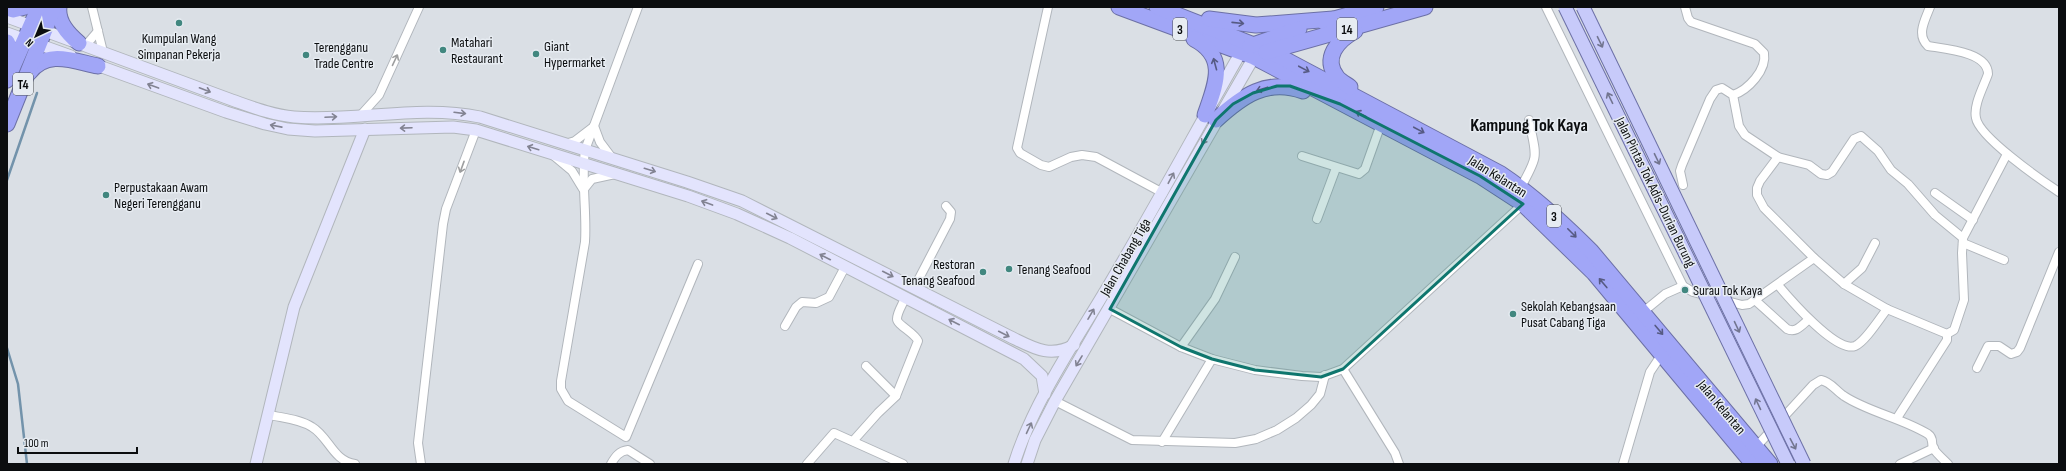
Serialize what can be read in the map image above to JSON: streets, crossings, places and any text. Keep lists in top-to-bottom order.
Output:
{
  "streets": {
    "highway": [
      "3",
      "14",
      "T4",
      "Jalan Kelantan"
    ],
    "main road": ["Jalan Pintas Tok Adis-Durian Burung", "Jalan Chabang Tiga"]
  },
  "crossings": [
    ["3", "14"],
    ["3", "Jalan Kelantan"],
    ["3", "Jalan Chabang Tiga"],
    ["14", "Jalan Kelantan"],
    ["14", "Jalan Chabang Tiga"],
    ["Jalan Kelantan", "Jalan Chabang Tiga"]
  ],
  "districts": ["Kampung Tok Kaya"],
  "places": [
    "Kumpulan Wang Simpanan Pekerja",
    "Matahari Restaurant",
    "Giant Hypermarket",
    "Terengganu Trade Centre",
    "Perpustakaan Awam Negeri Terengganu",
    "Tenang Seafood",
    "Restoran Tenang Seafood",
    "Surau Tok Kaya",
    "Sekolah Kebangsaan Pusat Cabang Tiga"
  ],
  "scale_bar": "100 m",
  "north": "bottom left"
}
